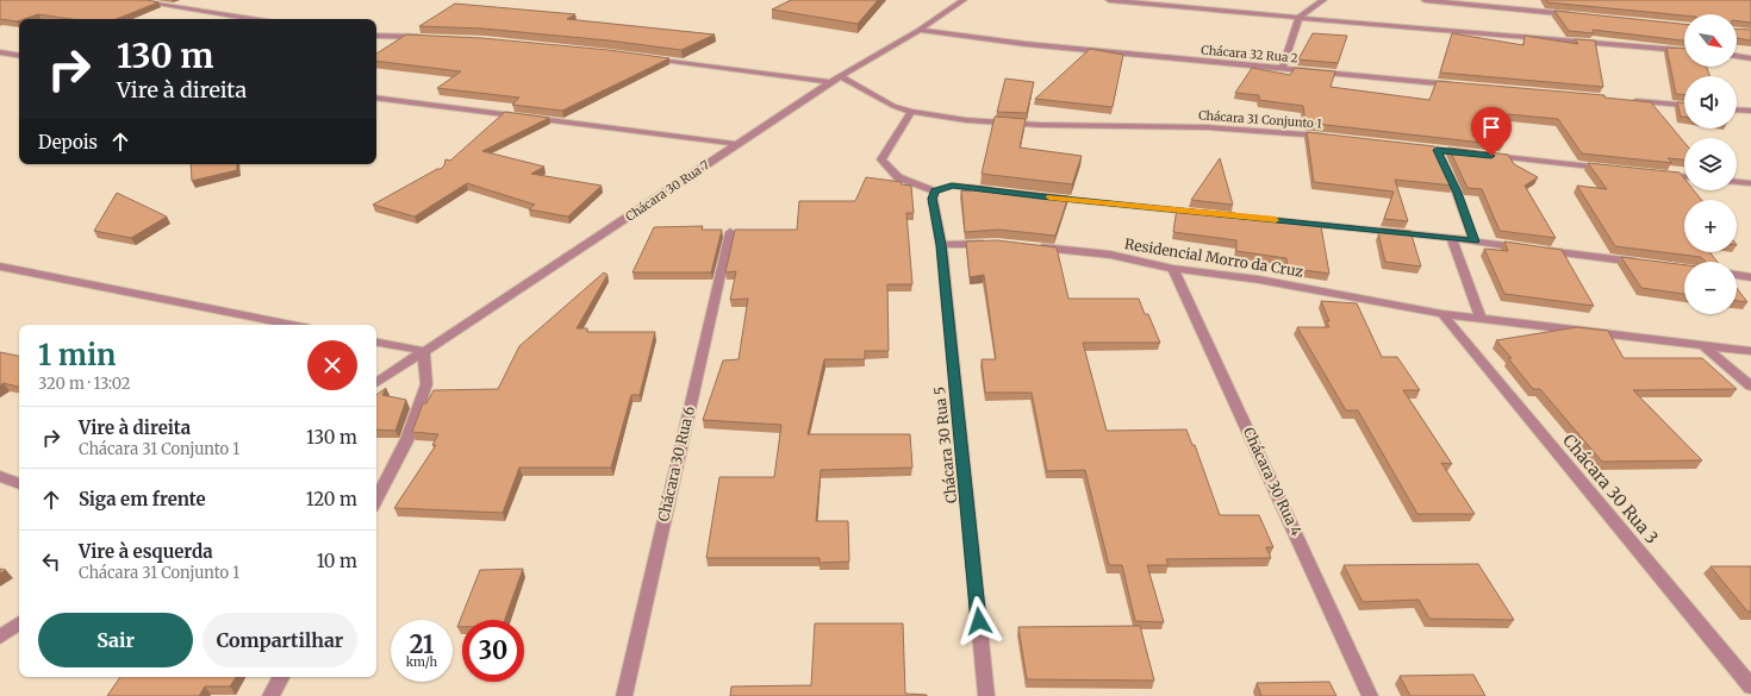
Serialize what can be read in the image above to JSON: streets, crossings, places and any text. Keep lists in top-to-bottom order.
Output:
{
  "streets": {
    "street": [
      "Chácara 32 Rua 2",
      "Chácara 31 Conjunto 1",
      "Chácara 30 Rua 7",
      "Residencial Morro da Cruz",
      "Chácara 30 Rua 5",
      "Chácara 30 Rua 6",
      "Chácara 30 Rua 4",
      "Chácara 30 Rua 3"
    ]
  },
  "crossings": [
    ["Chácara 32 Rua 2", "Chácara 30 Rua 7"],
    ["Chácara 31 Conjunto 1", "Chácara 30 Rua 7"],
    ["Residencial Morro da Cruz", "Chácara 30 Rua 4"],
    ["Residencial Morro da Cruz", "Chácara 30 Rua 3"]
  ],
  "north": "bottom right",
  "page": {
    "map_buttons": ["+", "−"],
    "turn": ["130 m", "Vire à direita"],
    "then": "Depois",
    "heading": ["1 min", "320 m · 13:02"],
    "list": [
      {
        "name": "Vire à direita",
        "note": "Chácara 31 Conjunto 1",
        "value": "130 m"
      },
      {
        "name": "Siga em frente",
        "value": "120 m"
      },
      {
        "name": "Vire à esquerda",
        "note": "Chácara 31 Conjunto 1",
        "value": "10 m"
      }
    ],
    "buttons": ["Sair", "Compartilhar"],
    "speed": "21 km/h",
    "limit": "30"
  }
}
